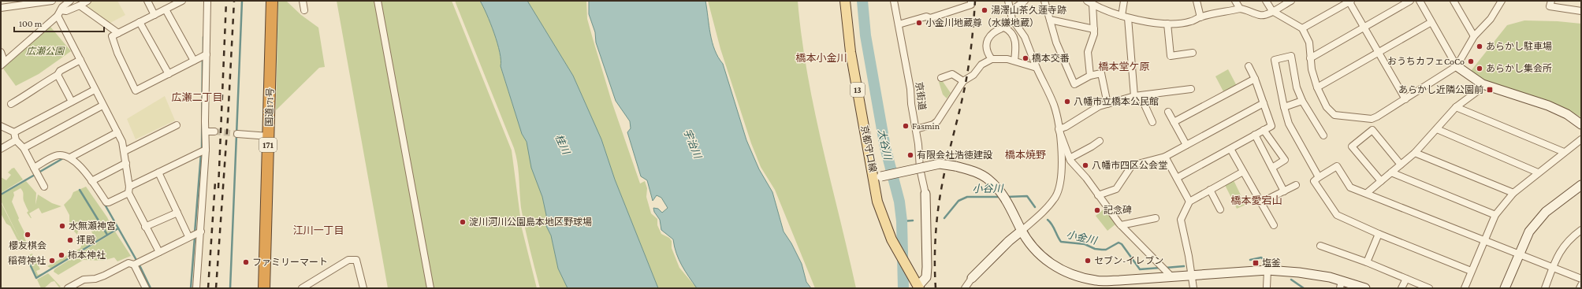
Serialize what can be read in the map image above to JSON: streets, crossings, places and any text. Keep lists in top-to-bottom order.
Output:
{
  "streets": {
    "highway": ["国道171号", "171"],
    "main road": ["13", "京都守口線"],
    "street": ["京街道"]
  },
  "districts": [
    "橋本小金川",
    "橋本堂ケ原",
    "広瀬二丁目",
    "橋本焼野",
    "橋本愛宕山",
    "江川一丁目"
  ],
  "water": [
    "宇治川",
    "桂川",
    "大谷川",
    "小谷川",
    "小金川"
  ],
  "parks": ["広瀬公園"],
  "places": {
    "other": [
      "湯澤山茶久蓮寺跡",
      "小金川地蔵尊（水嫌地蔵）",
      "あらかし駐車場",
      "橋本交番",
      "おうちカフェCoCo",
      "あらかし集会所",
      "八幡市立橋本公民館",
      "Fasmin",
      "有限会社浩徳建設",
      "八幡市四区公会堂",
      "記念碑",
      "淀川河川公園島本地区野球場",
      "水無瀬神宮",
      "櫻友棋会",
      "拝殿",
      "柿本神社",
      "稲荷神社",
      "セブン-イレブン",
      "ファミリーマート"
    ],
    "transit": ["あらかし近隣公園前", "塩釜"]
  },
  "scale_bar": "100 m"
}
